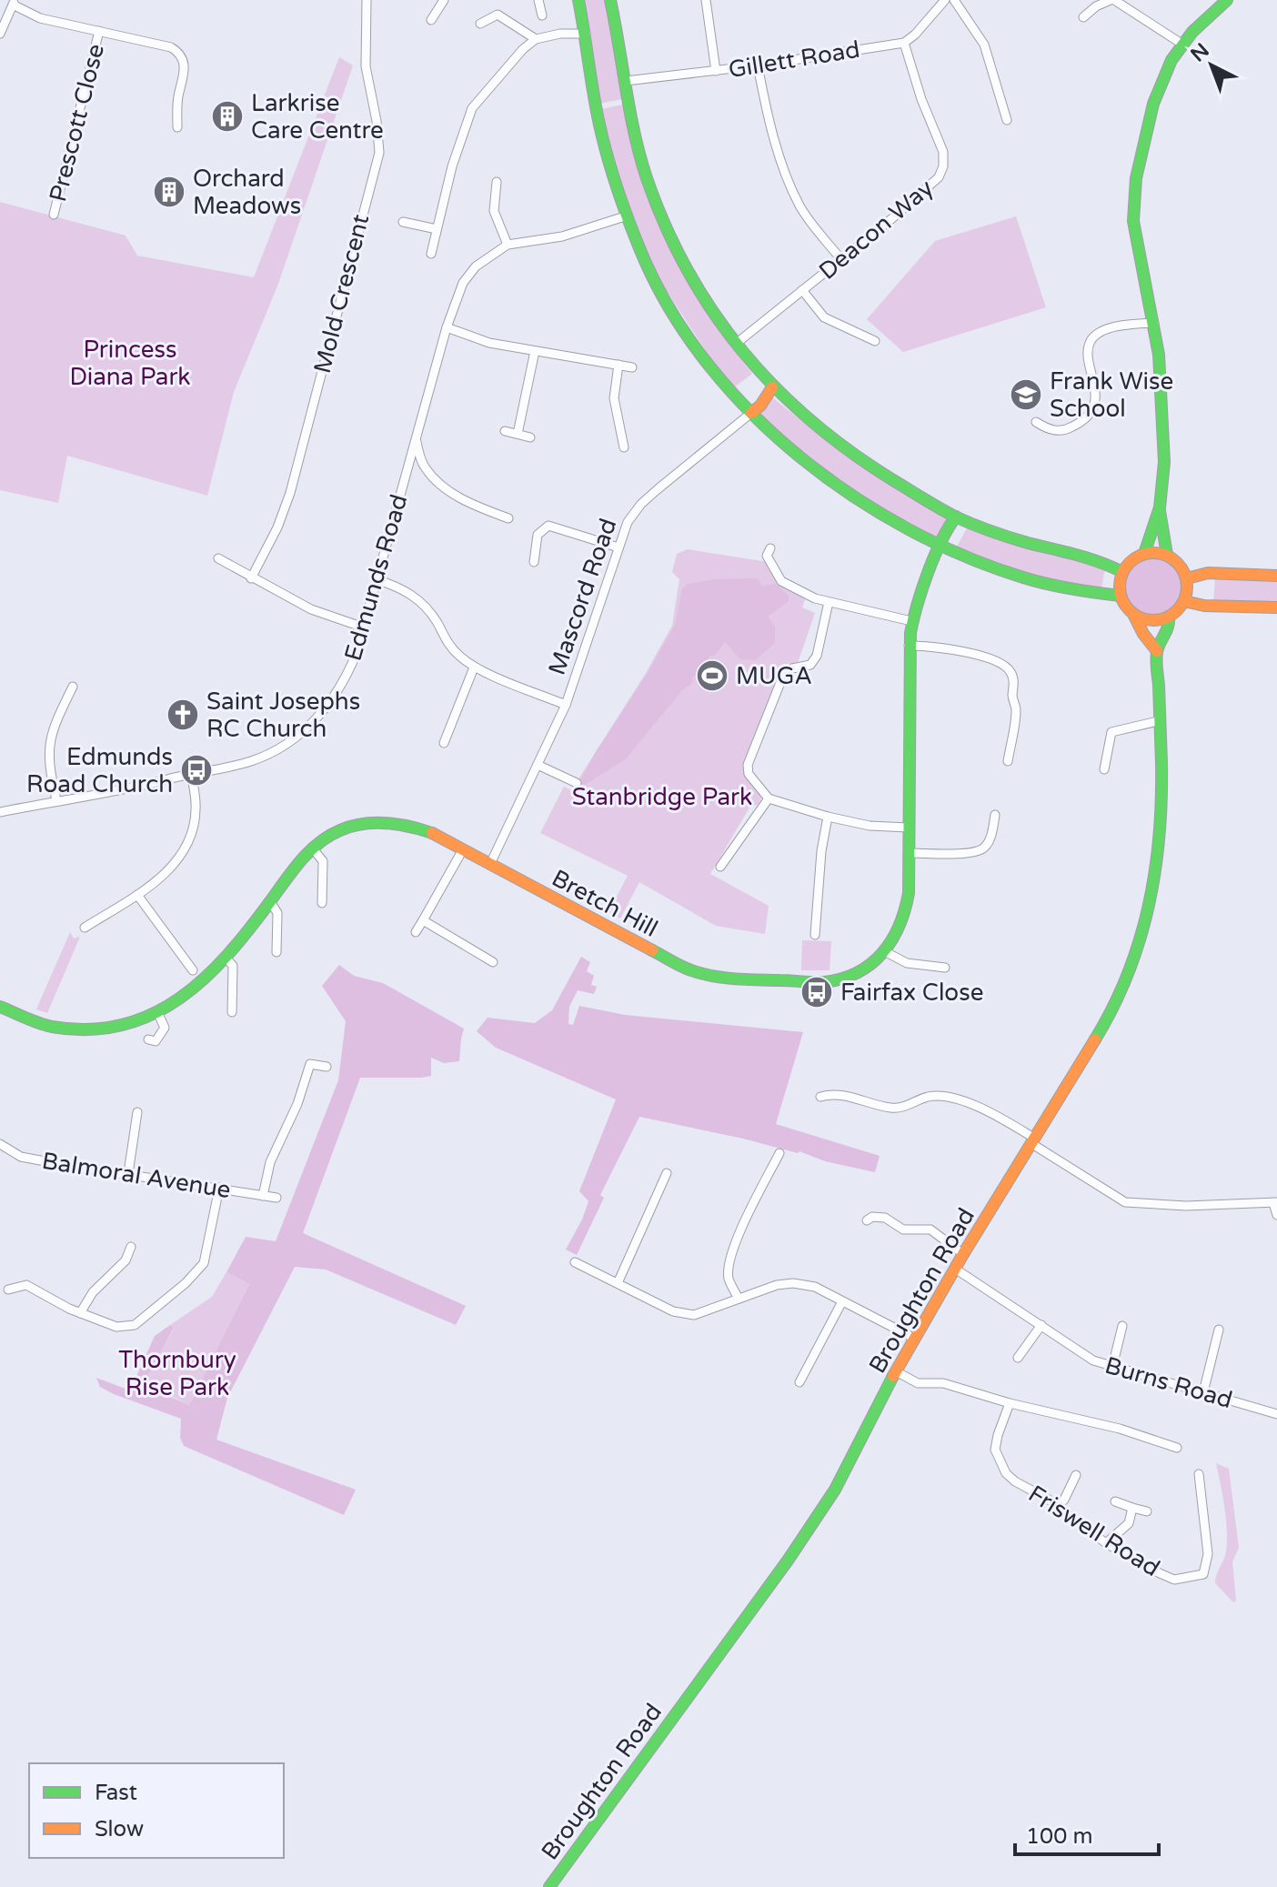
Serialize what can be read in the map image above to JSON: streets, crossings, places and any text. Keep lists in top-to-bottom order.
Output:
{
  "streets": {
    "street": [
      "Gillett Road",
      "Prescott Close",
      "Deacon Way",
      "Mold Crescent",
      "Edmunds Road",
      "Mascord Road",
      "Bretch Hill",
      "Balmoral Avenue",
      "Broughton Road",
      "Burns Road",
      "Friswell Road"
    ]
  },
  "crossings": [
    ["Gillett Road", "Deacon Way"],
    ["Mascord Road", "Bretch Hill"],
    ["Broughton Road", "Burns Road"]
  ],
  "parks": ["Princess Diana Park", "Stanbridge Park", "Thornbury Rise Park"],
  "places": {
    "building": ["Larkrise Care Centre", "Orchard Meadows"],
    "school or university": ["Frank Wise School"],
    "sports": ["MUGA"],
    "church": ["Saint Josephs RC Church"],
    "bus stop": ["Edmunds Road Church", "Fairfax Close"]
  },
  "legend": ["Fast", "Slow"],
  "scale_bar": "100 m",
  "north": "top left"
}
